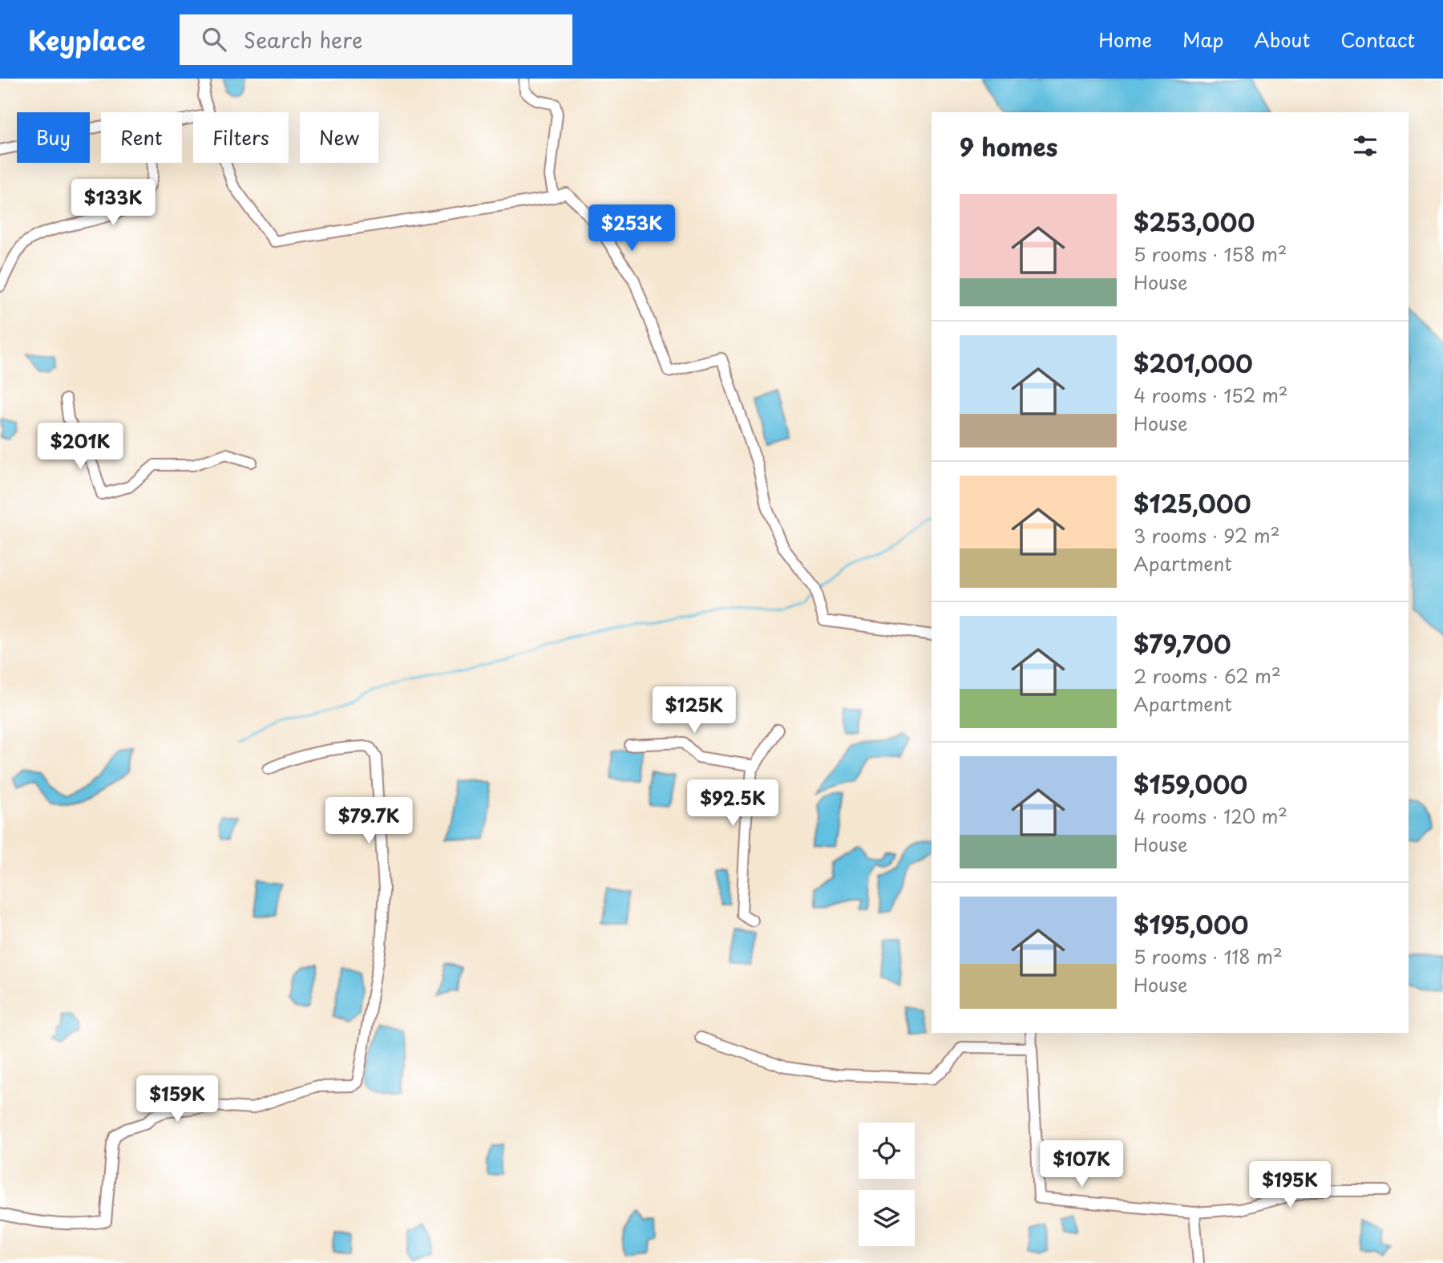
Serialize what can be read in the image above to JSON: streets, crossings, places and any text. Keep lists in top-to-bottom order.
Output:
{
  "page": {
    "header": "Keyplace",
    "search": "Search here",
    "nav": [
      "Home",
      "Map",
      "About",
      "Contact"
    ],
    "chip": [
      "Buy",
      "Rent",
      "Filters",
      "New"
    ],
    "heading": "9 homes",
    "price": [
      "$133K",
      "$253K",
      "$201K",
      "$125K",
      "$92.5K",
      "$79.7K",
      "$159K",
      "$107K",
      "$195K"
    ],
    "list": [
      {
        "name": "$253,000",
        "note": "5 rooms · 158 m² · House"
      },
      {
        "name": "$201,000",
        "note": "4 rooms · 152 m² · House"
      },
      {
        "name": "$125,000",
        "note": "3 rooms · 92 m² · Apartment"
      },
      {
        "name": "$79,700",
        "note": "2 rooms · 62 m² · Apartment"
      },
      {
        "name": "$159,000",
        "note": "4 rooms · 120 m² · House"
      },
      {
        "name": "$195,000",
        "note": "5 rooms · 118 m² · House"
      }
    ]
  }
}
